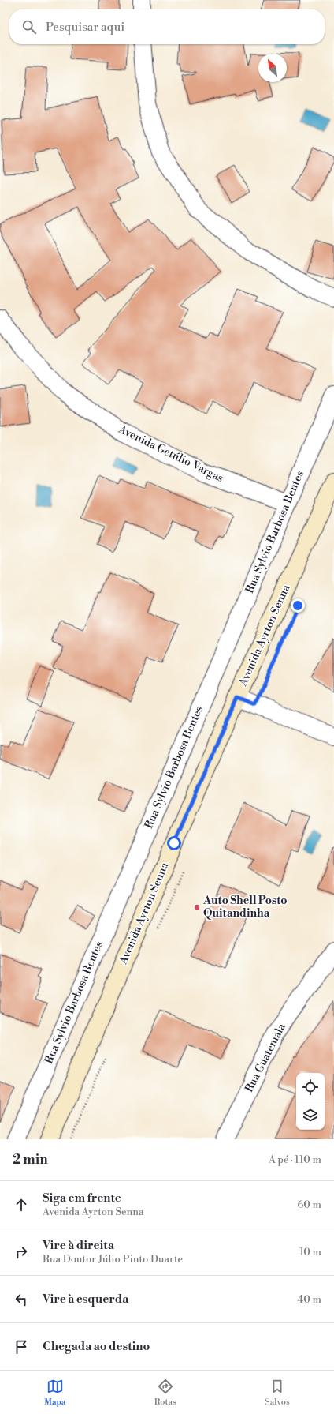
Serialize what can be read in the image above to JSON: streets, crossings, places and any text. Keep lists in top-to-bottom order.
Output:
{
  "streets": {
    "main road": ["Avenida Ayrton Senna"],
    "street": ["Avenida Getúlio Vargas", "Rua Sylvio Barbosa Bentes", "Rua Guatemala"]
  },
  "crossings": [
    ["Avenida Getúlio Vargas", "Rua Sylvio Barbosa Bentes"]
  ],
  "places": ["Auto Shell Posto Quitandinha"],
  "north": "top left",
  "page": {
    "search": "Pesquisar aqui",
    "heading": ["2 min", "A pé · 110 m"],
    "list": [
      ["Siga em frente", "Avenida Ayrton Senna", "60 m"],
      ["Vire à direita", "Rua Doutor Júlio Pinto Duarte", "10 m"],
      ["Vire à esquerda", "40 m"],
      "Chegada ao destino"
    ],
    "nav": ["Mapa", "Rotas", "Salvos"]
  }
}
